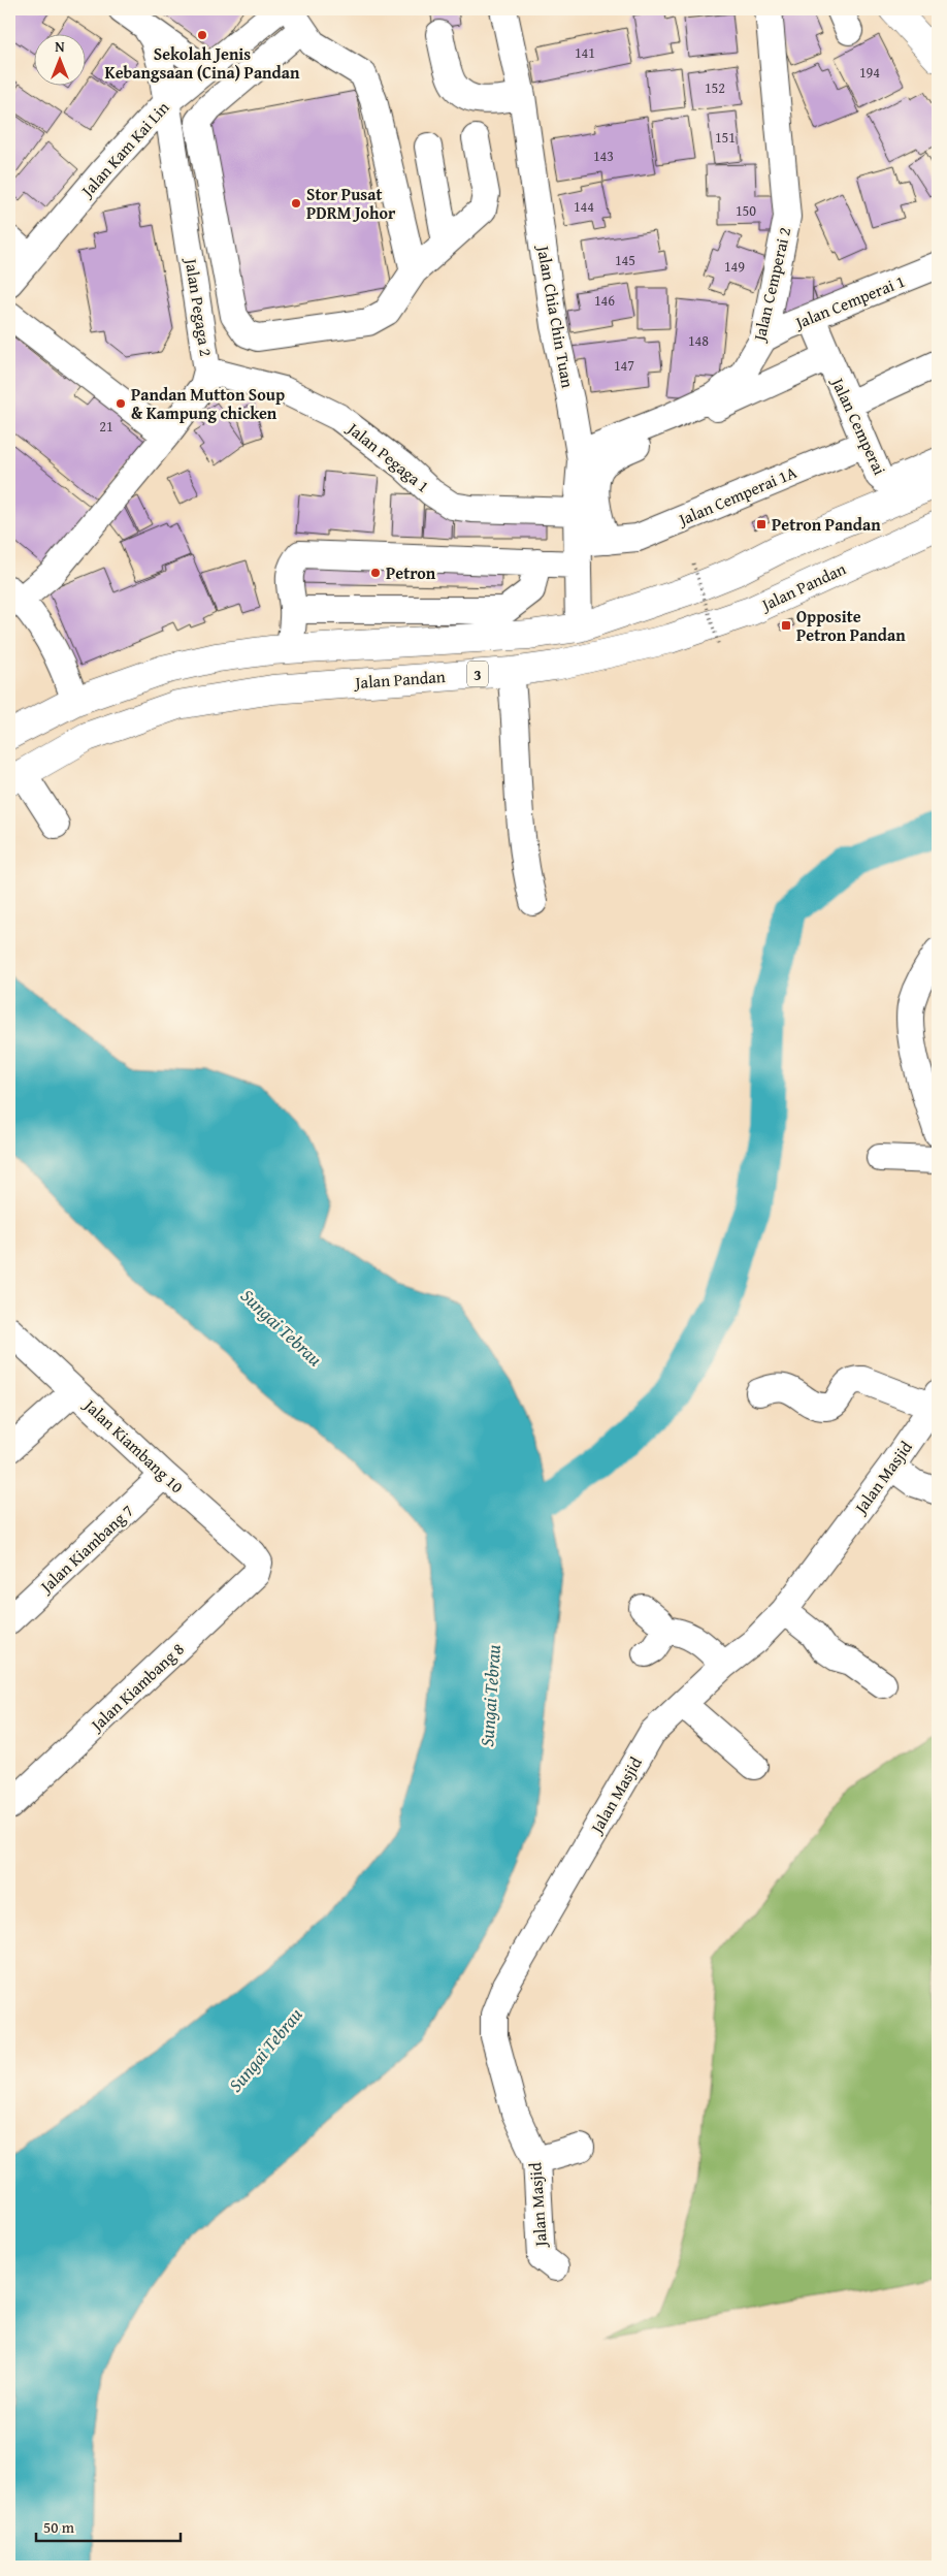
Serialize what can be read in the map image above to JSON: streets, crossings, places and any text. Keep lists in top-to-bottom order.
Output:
{
  "streets": {
    "main road": ["Jalan Pandan", "3"],
    "street": [
      "Jalan Kam Kai Lin",
      "Jalan Cemperai 2",
      "Jalan Cemperai 1",
      "Jalan Pegaga 2",
      "Jalan Chia Chin Tuan",
      "Jalan Cemperai",
      "Jalan Pegaga 1",
      "Jalan Cemperai 1A",
      "Jalan Kiambang 10",
      "Jalan Masjid",
      "Jalan Kiambang 7",
      "Jalan Kiambang 8"
    ]
  },
  "crossings": [
    ["Jalan Kam Kai Lin", "Jalan Pegaga 2"],
    ["Jalan Cemperai 2", "Jalan Cemperai 1"],
    ["Jalan Cemperai 2", "Jalan Chia Chin Tuan"],
    ["Jalan Cemperai 1", "Jalan Cemperai"],
    ["Jalan Pegaga 2", "Jalan Pegaga 1"],
    ["Jalan Chia Chin Tuan", "Jalan Pegaga 1"],
    ["Jalan Chia Chin Tuan", "Jalan Cemperai 1A"],
    ["Jalan Chia Chin Tuan", "3"],
    ["Jalan Cemperai", "Jalan Cemperai 1A"],
    ["Jalan Kiambang 10", "Jalan Kiambang 7"],
    ["Jalan Kiambang 10", "Jalan Kiambang 8"]
  ],
  "water": ["Sungai Tebrau"],
  "places": {
    "other": [
      "Sekolah Jenis Kebangsaan (Cina) Pandan",
      "Stor Pusat PDRM Johor",
      "Pandan Mutton Soup & Kampung chicken",
      "Petron"
    ],
    "transit": ["Petron Pandan", "Opposite Petron Pandan"]
  },
  "house_numbers": [
    "141",
    "194",
    "152",
    "151",
    "143",
    "144",
    "150",
    "145",
    "149",
    "146",
    "148",
    "147",
    "21"
  ],
  "scale_bar": "50 m",
  "north": "top"
}
